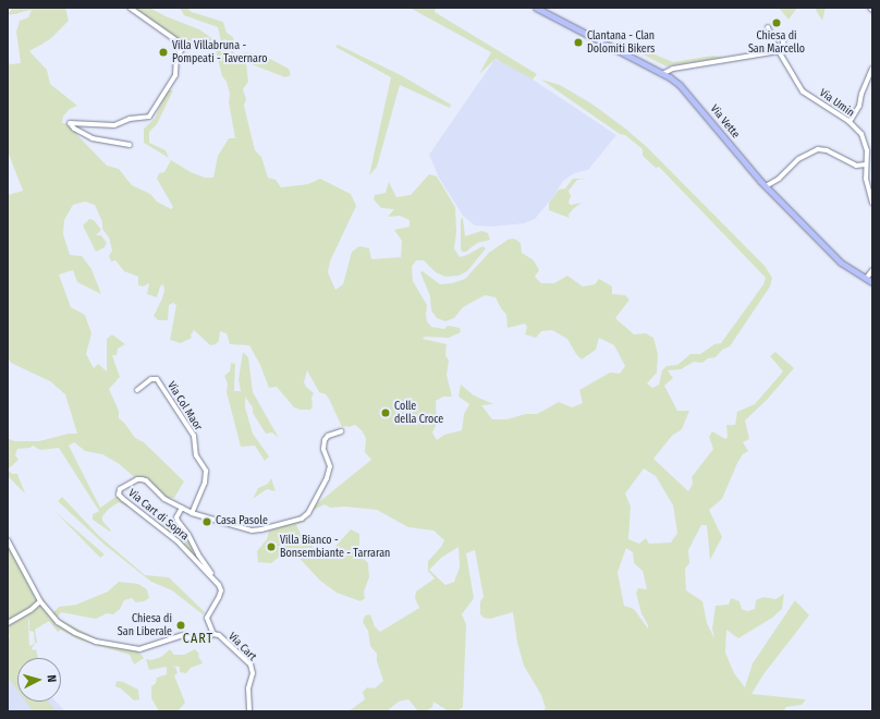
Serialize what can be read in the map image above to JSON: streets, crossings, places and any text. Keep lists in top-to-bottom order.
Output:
{
  "streets": {
    "main road": ["Via Vette"],
    "street": [
      "Via Umin",
      "Via Col Maor",
      "Via Cart di Sopra",
      "Via Cart"
    ]
  },
  "crossings": [
    ["Via Col Maor", "Via Cart di Sopra"]
  ],
  "districts": ["CART"],
  "places": [
    "Chiesa di San Marcello",
    "Clantana - Clan Dolomiti Bikers",
    "Villa Villabruna - Pompeati - Tavernaro",
    "Colle della Croce",
    "Casa Pasole",
    "Villa Bianco - Bonsembiante - Tarraran",
    "Chiesa di San Liberale"
  ],
  "north": "right"
}
